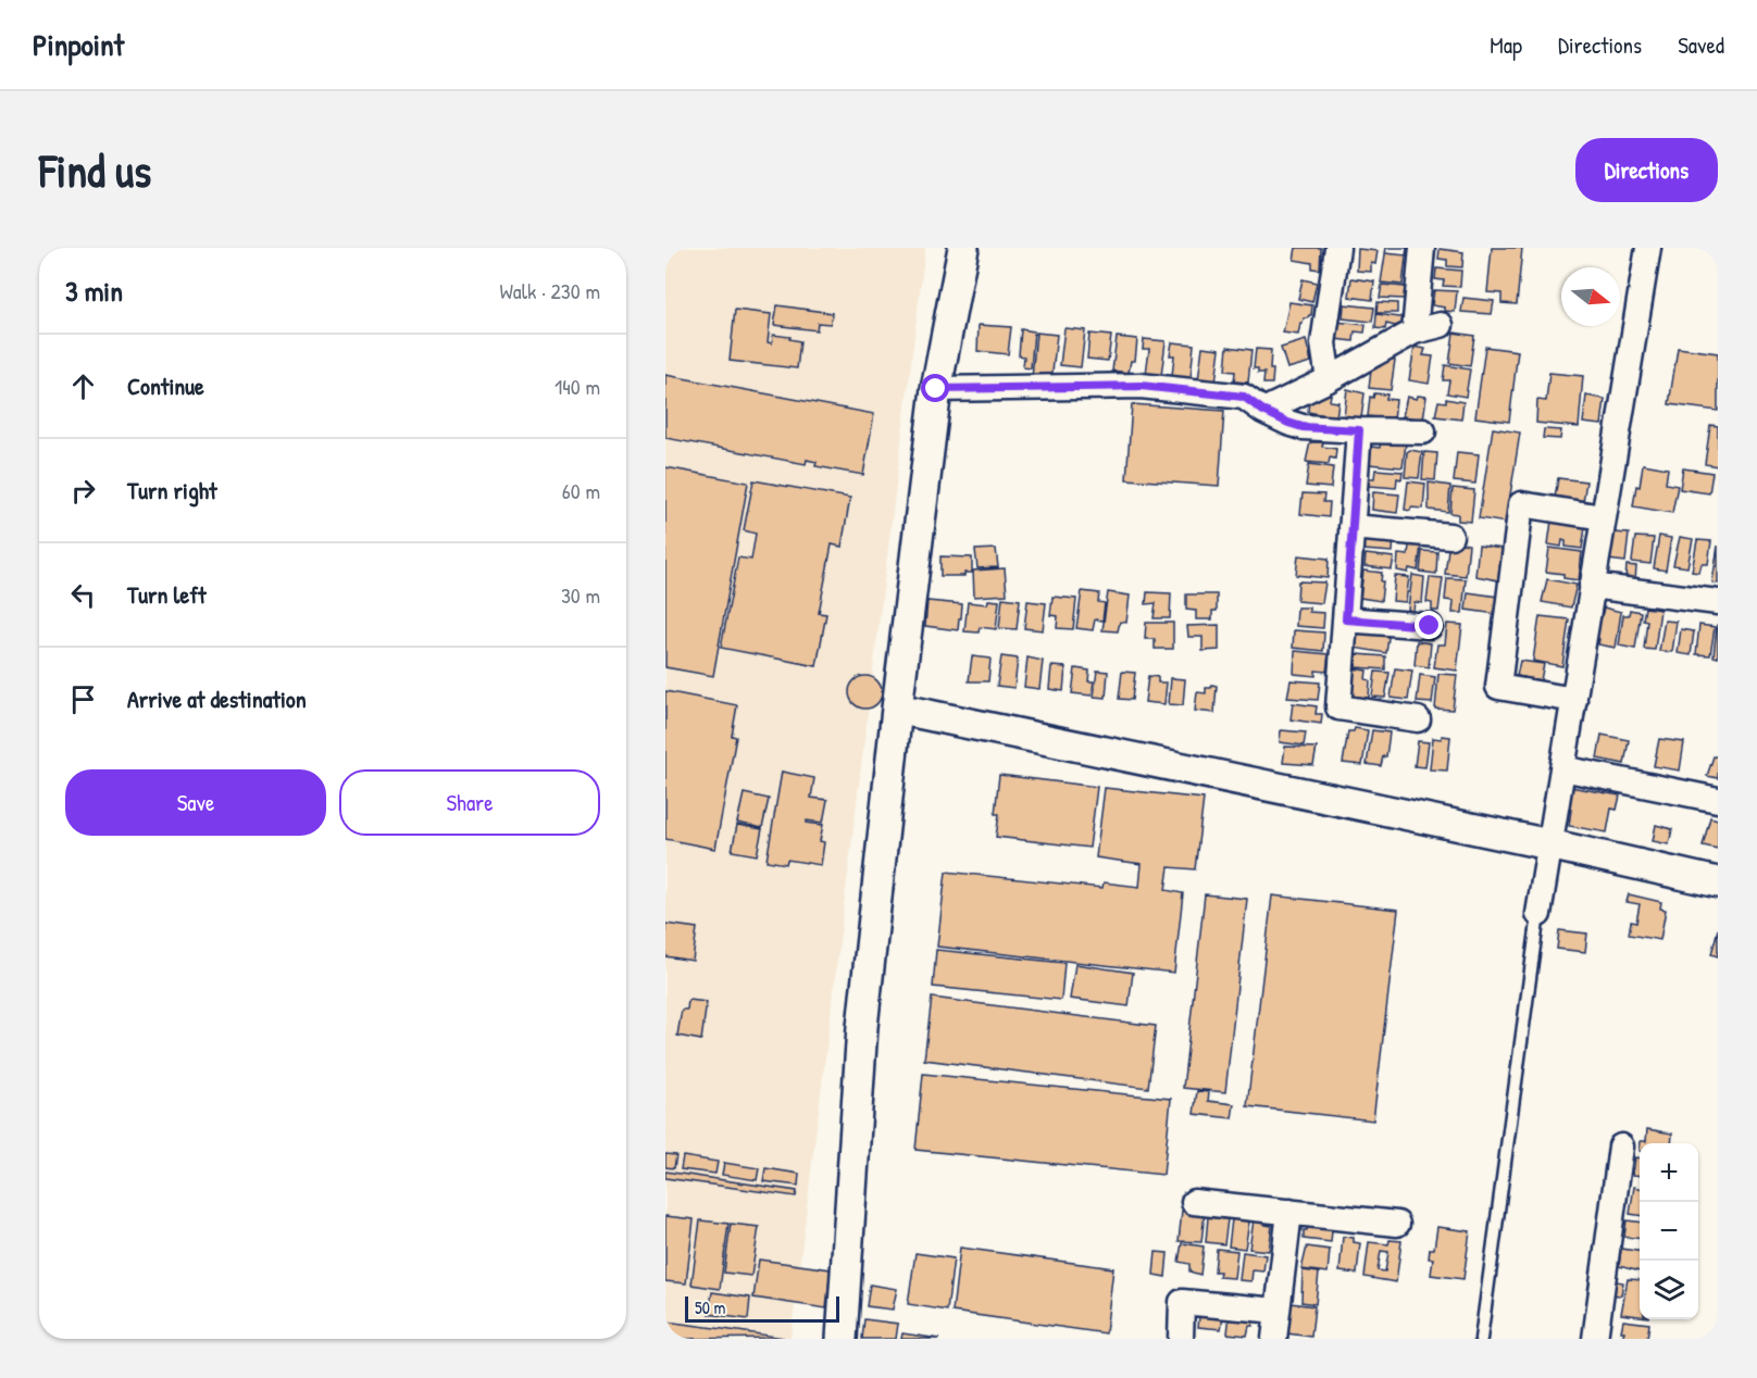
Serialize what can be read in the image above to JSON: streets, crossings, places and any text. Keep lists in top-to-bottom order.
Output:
{
  "scale_bar": "50 m",
  "north": "right",
  "page": {
    "header": "Pinpoint",
    "nav": ["Map", "Directions", "Saved"],
    "buttons": [
      "Directions",
      ["Save", "Share"]
    ],
    "title": "Find us",
    "heading": ["3 min", "Walk · 230 m"],
    "list": [
      ["Continue", "140 m"],
      ["Turn right", "60 m"],
      ["Turn left", "30 m"],
      "Arrive at destination"
    ],
    "map_buttons": ["+", "−"],
    "scale": "50 m"
  }
}
